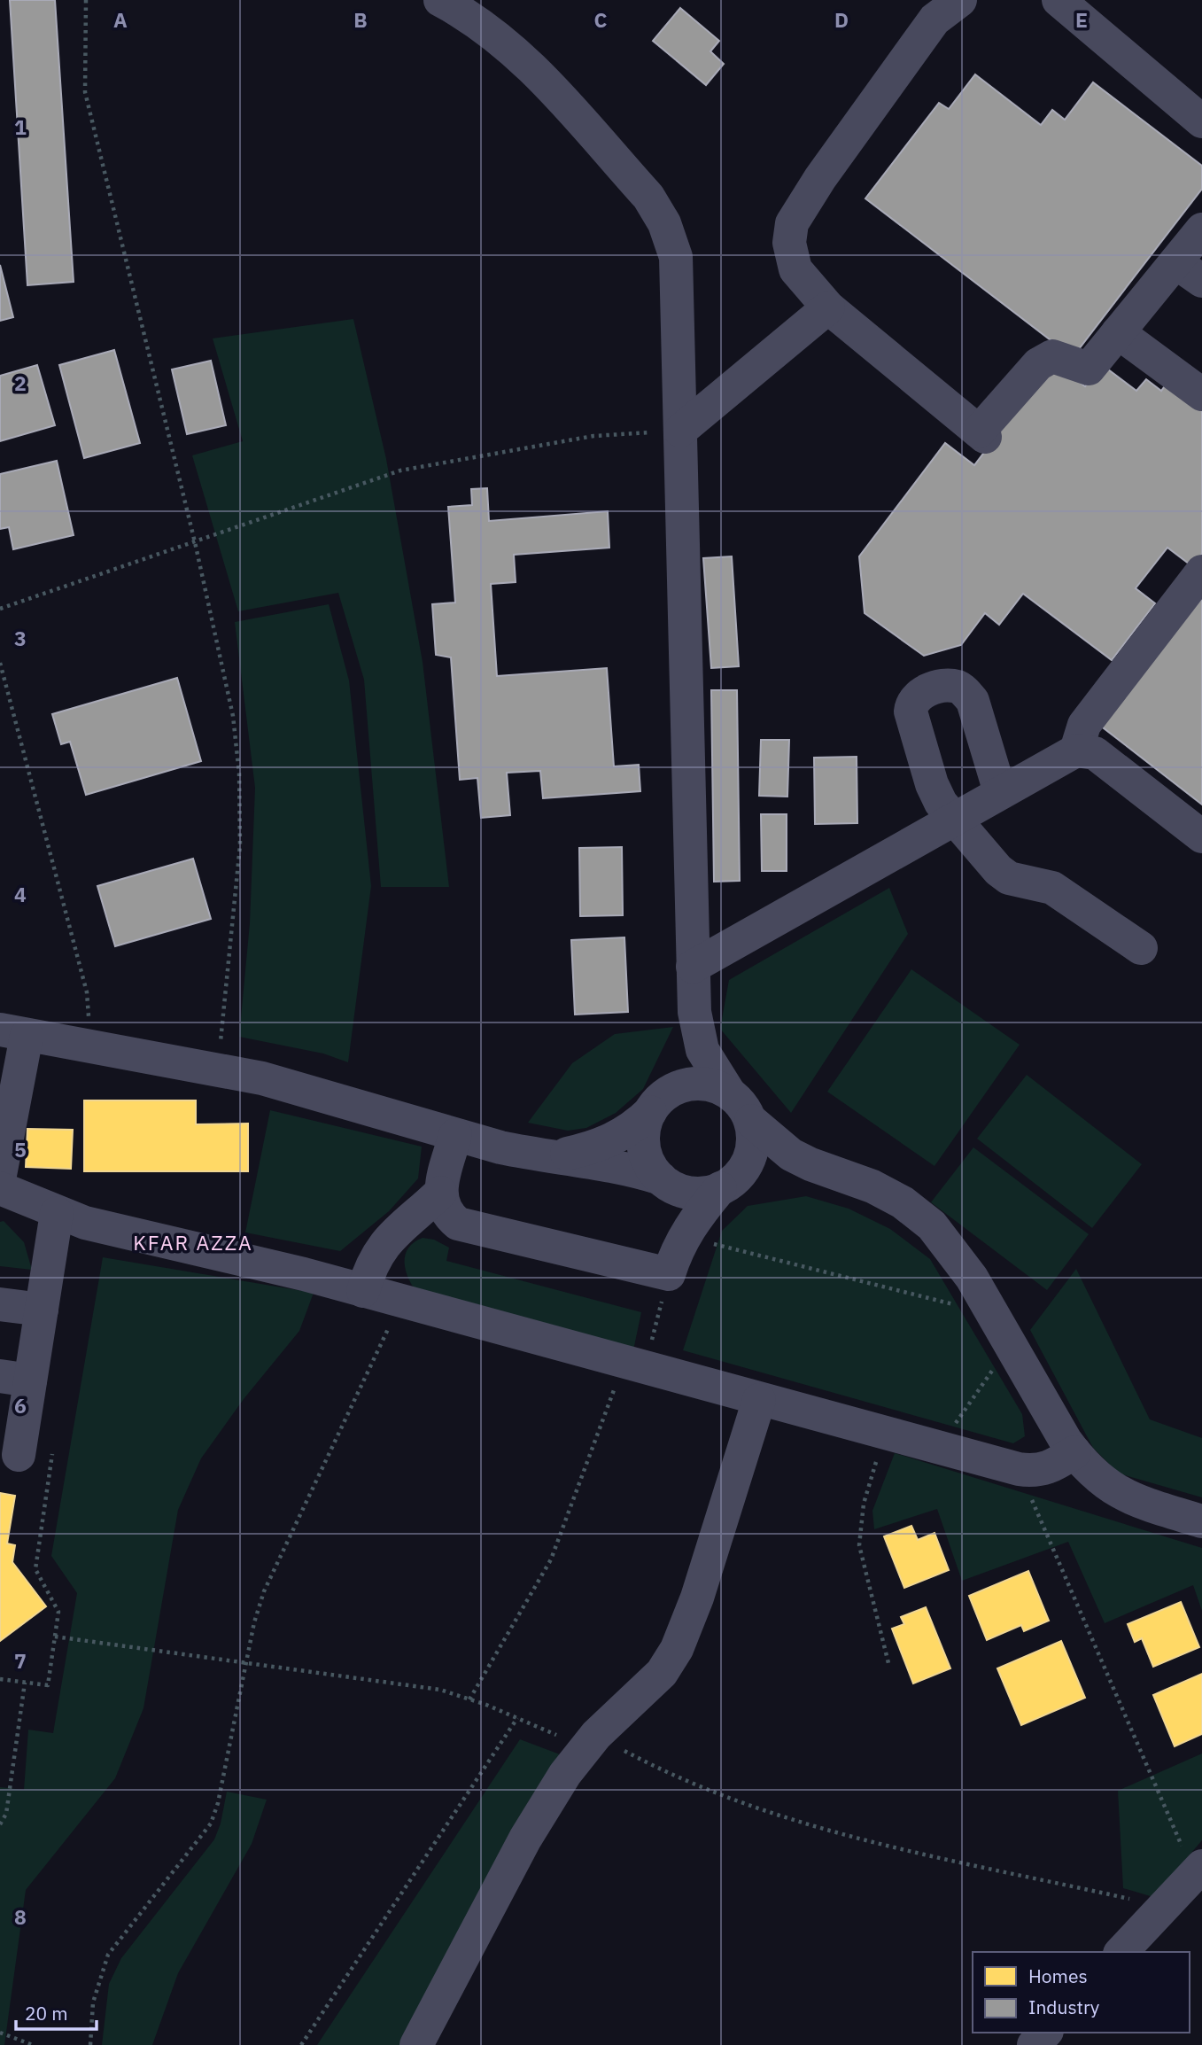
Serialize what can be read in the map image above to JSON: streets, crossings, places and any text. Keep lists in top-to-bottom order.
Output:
{
  "districts": ["KFAR AZZA"],
  "legend": ["Homes", "Industry"],
  "scale_bar": "20 m",
  "grid": {
    "columns": [
      "A",
      "B",
      "C",
      "D",
      "E"
    ],
    "rows": [
      "1",
      "2",
      "3",
      "4",
      "5",
      "6",
      "7",
      "8"
    ]
  }
}
